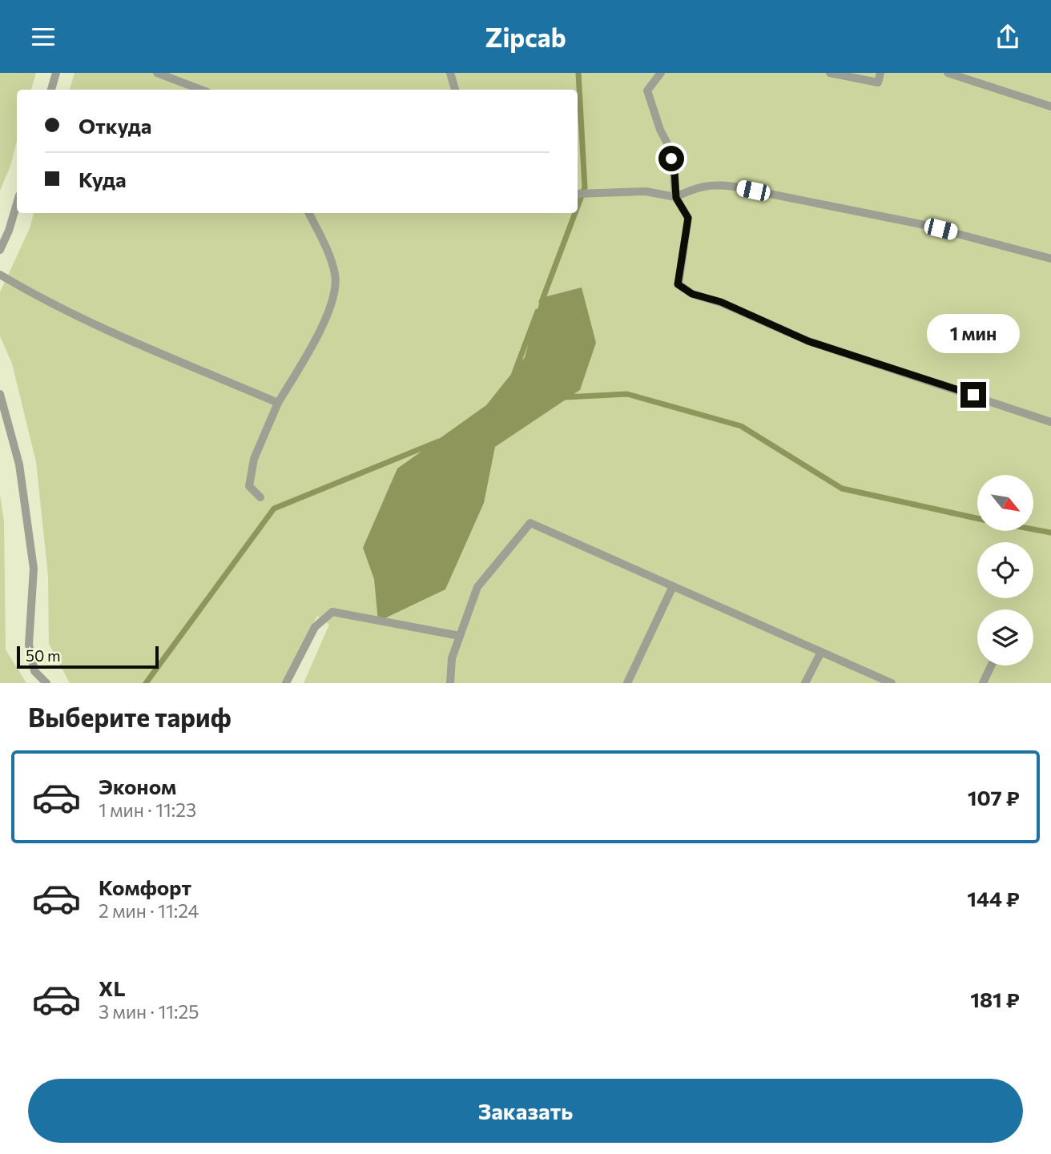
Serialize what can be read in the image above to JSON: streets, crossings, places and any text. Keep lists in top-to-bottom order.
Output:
{
  "scale_bar": "50 m",
  "north": "bottom right",
  "page": {
    "header": "Zipcab",
    "banner": ["Откуда", "Куда"],
    "bubble": "1 мин",
    "scale": "50 m",
    "heading": "Выберите тариф",
    "list": [
      {
        "name": "Эконом",
        "note": "1 мин · 11:23",
        "value": "107 ₽"
      },
      {
        "name": "Комфорт",
        "note": "2 мин · 11:24",
        "value": "144 ₽"
      },
      {
        "name": "XL",
        "note": "3 мин · 11:25",
        "value": "181 ₽"
      }
    ],
    "buttons": "Заказать"
  }
}
